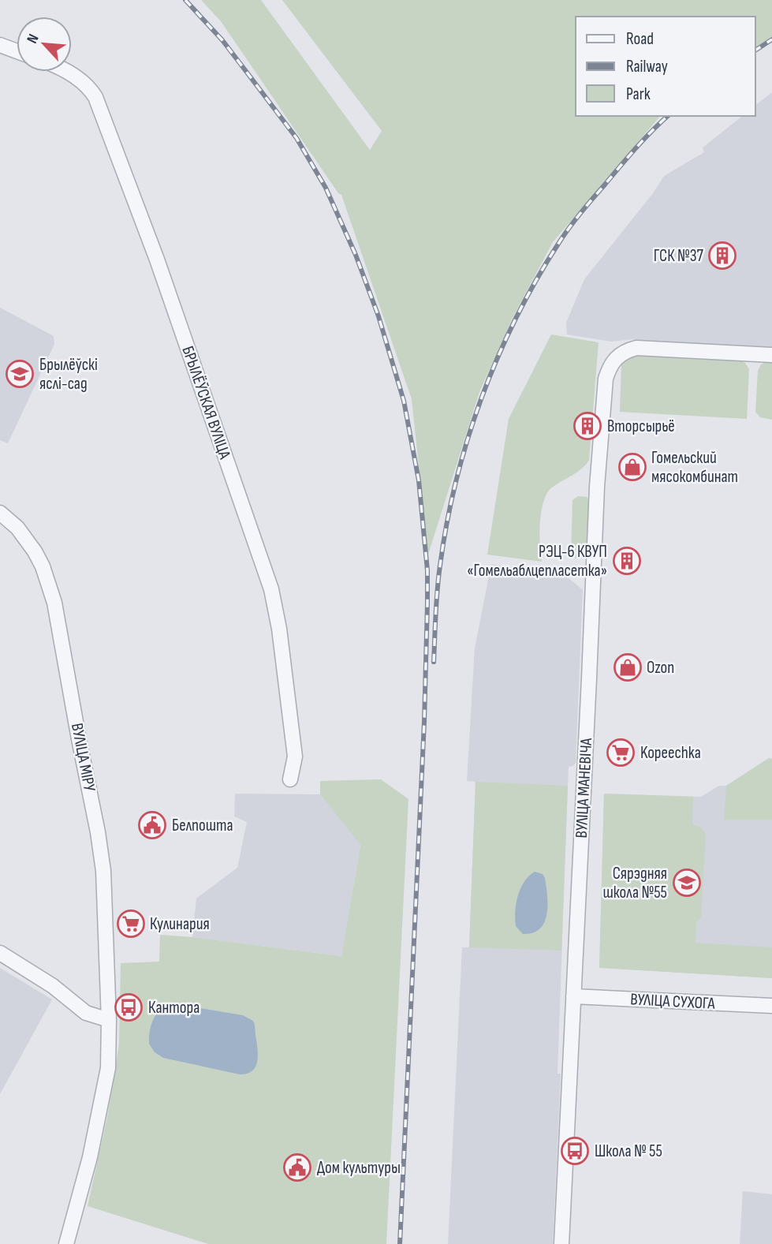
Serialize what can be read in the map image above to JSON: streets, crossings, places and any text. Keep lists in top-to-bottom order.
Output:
{
  "streets": {
    "street": [
      "БРЫЛЁЎСКАЯ ВУЛІЦА",
      "ВУЛІЦА МІРУ",
      "ВУЛІЦА МАНЕВІЧА",
      "ВУЛІЦА СУХОГА"
    ]
  },
  "crossings": [
    ["ВУЛІЦА МАНЕВІЧА", "ВУЛІЦА СУХОГА"]
  ],
  "places": {
    "building": ["ГСК №37", "Вторсырьё", "РЭЦ-6 КВУП «Гомельаблцепласетка»"],
    "school or university": ["Брылёўскі яслі-сад", "Сярэдняя школа №55"],
    "shop": ["Гомельский мясокомбинат", "Ozon"],
    "supermarket": ["Kopeechka", "Кулинария"],
    "public building": ["Белпошта", "Дом культуры"],
    "bus stop": ["Кантора", "Школа № 55"]
  },
  "legend": ["Road", "Railway", "Park"],
  "north": "top left"
}
